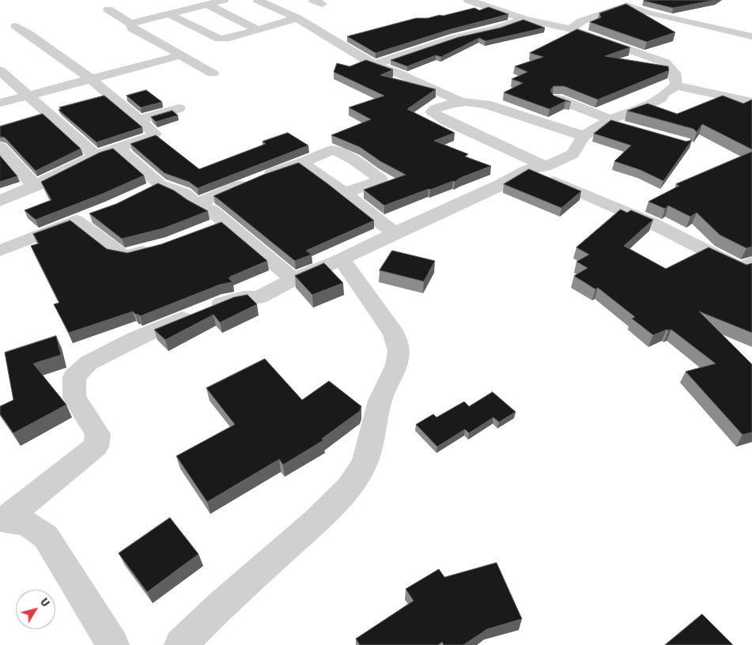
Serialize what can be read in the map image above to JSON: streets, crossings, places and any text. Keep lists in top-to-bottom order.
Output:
{
  "north": "top right"
}
